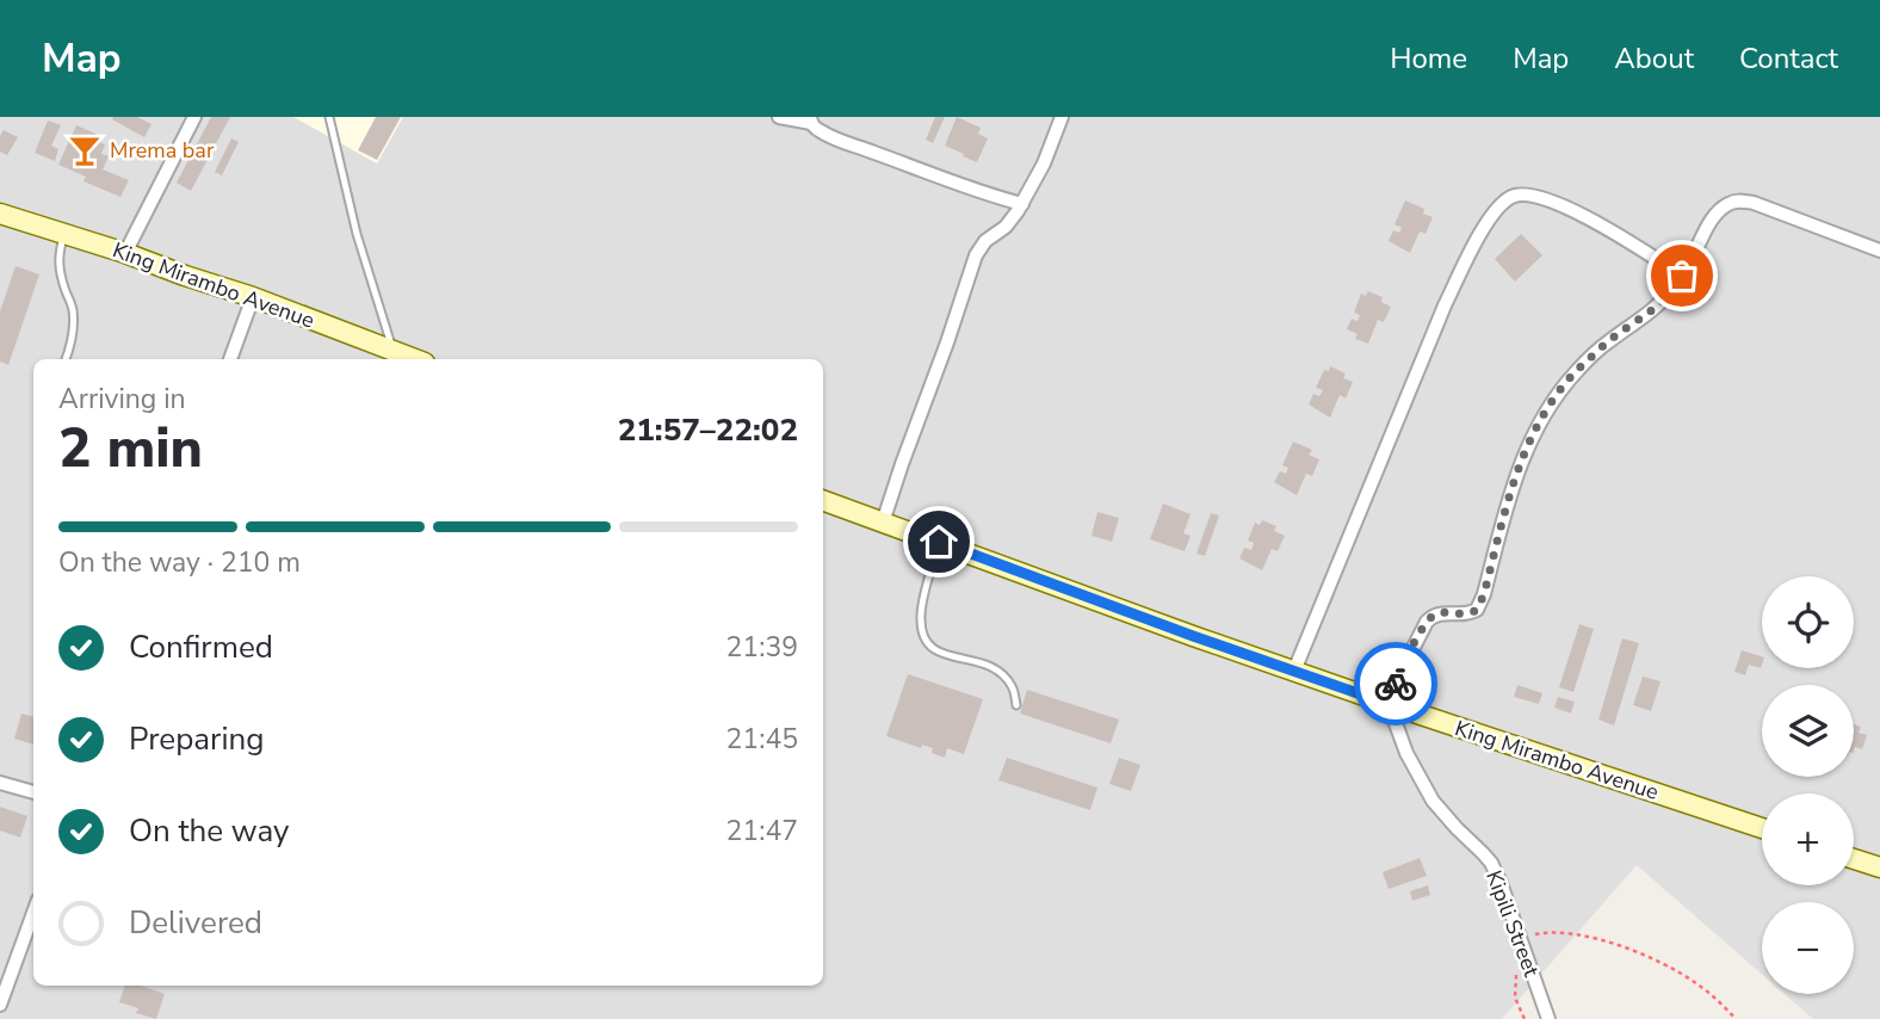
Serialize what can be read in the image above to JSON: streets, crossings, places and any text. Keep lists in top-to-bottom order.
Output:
{
  "streets": {
    "main road": ["King Mirambo Avenue"],
    "street": ["Kipili Street"]
  },
  "crossings": [
    ["King Mirambo Avenue", "Kipili Street"]
  ],
  "places": {
    "bar": ["Mrema bar"]
  },
  "page": {
    "header": "Map",
    "nav": [
      "Home",
      "Map",
      "About",
      "Contact"
    ],
    "heading": ["2 min", "Arriving in", "21:57–22:02"],
    "bar": "On the way · 210 m",
    "map_buttons": ["+", "−"],
    "list": [
      ["Confirmed", "21:39"],
      ["Preparing", "21:45"],
      ["On the way", "21:47"],
      "Delivered"
    ]
  }
}
